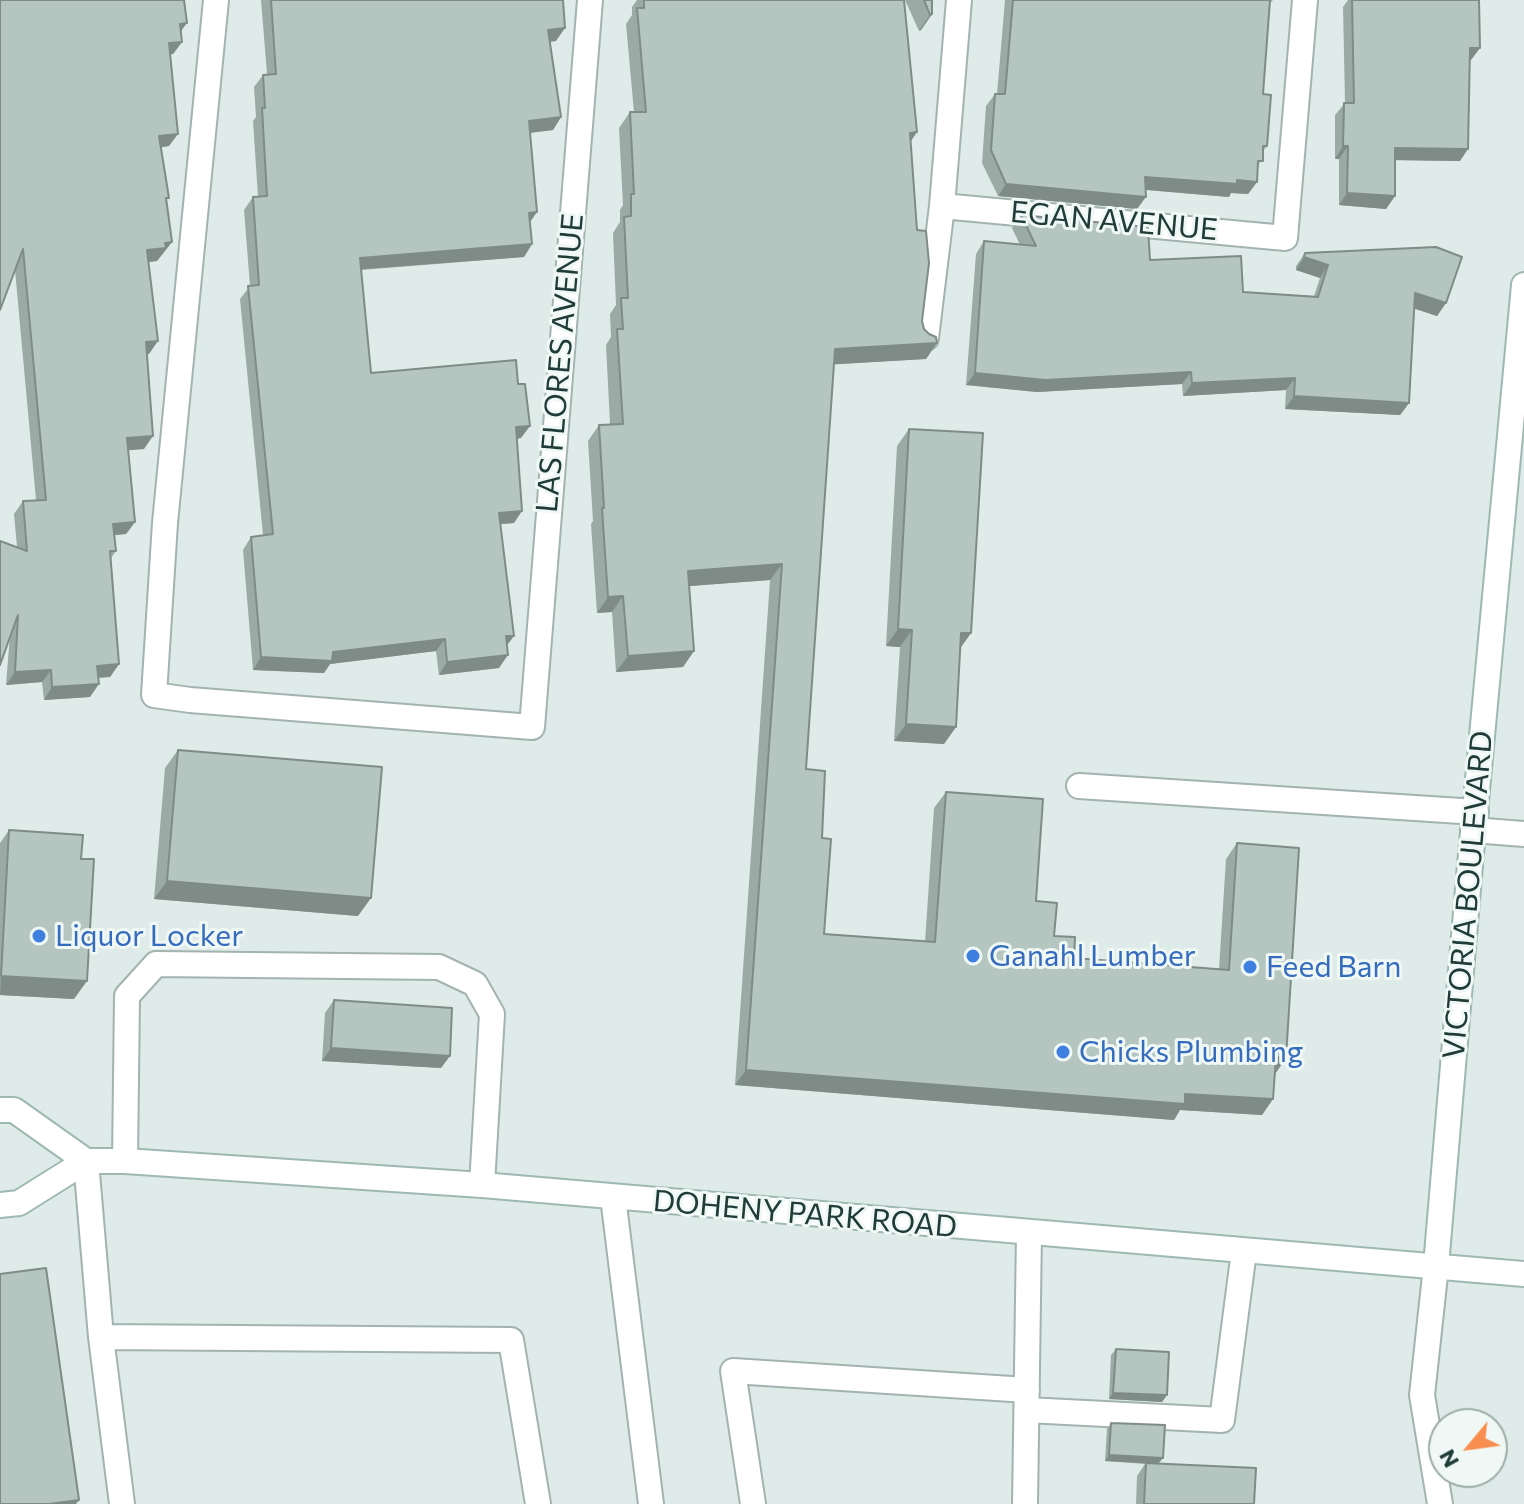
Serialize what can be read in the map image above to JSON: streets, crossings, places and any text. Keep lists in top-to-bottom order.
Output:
{
  "streets": {
    "main road": [
      "EGAN AVENUE",
      "LAS FLORES AVENUE",
      "VICTORIA BOULEVARD",
      "DOHENY PARK ROAD"
    ]
  },
  "crossings": [
    ["VICTORIA BOULEVARD", "DOHENY PARK ROAD"]
  ],
  "places": [
    "Liquor Locker",
    "Ganahl Lumber",
    "Feed Barn",
    "Chicks Plumbing"
  ],
  "north": "bottom left"
}
